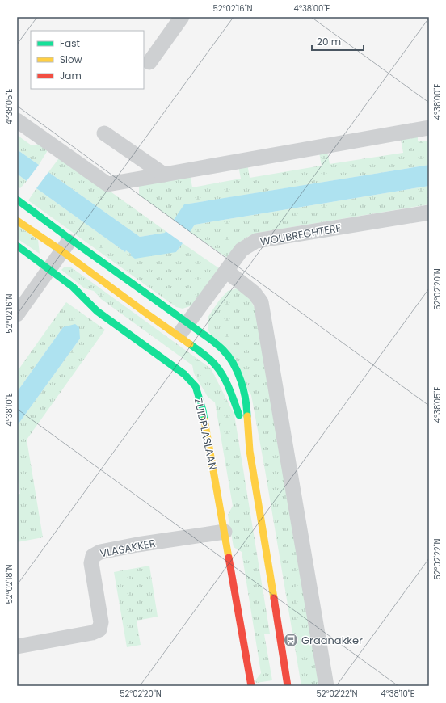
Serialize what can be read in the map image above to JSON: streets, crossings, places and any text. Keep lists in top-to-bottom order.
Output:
{
  "streets": {
    "street": ["WOUBRECHTERF", "ZUIDPLASLAAN", "VLASAKKER"]
  },
  "crossings": [
    ["ZUIDPLASLAAN", "VLASAKKER"]
  ],
  "places": {
    "bus stop": ["Graanakker"]
  },
  "legend": ["Fast", "Slow", "Jam"],
  "scale_bar": "20 m",
  "coordinates": [
    "52°02'16\"N",
    "4°38'00\"E",
    "4°38'05\"E",
    "52°02'20\"N",
    "4°38'10\"E",
    "52°02'22\"N",
    "52°02'18\"N"
  ]
}
